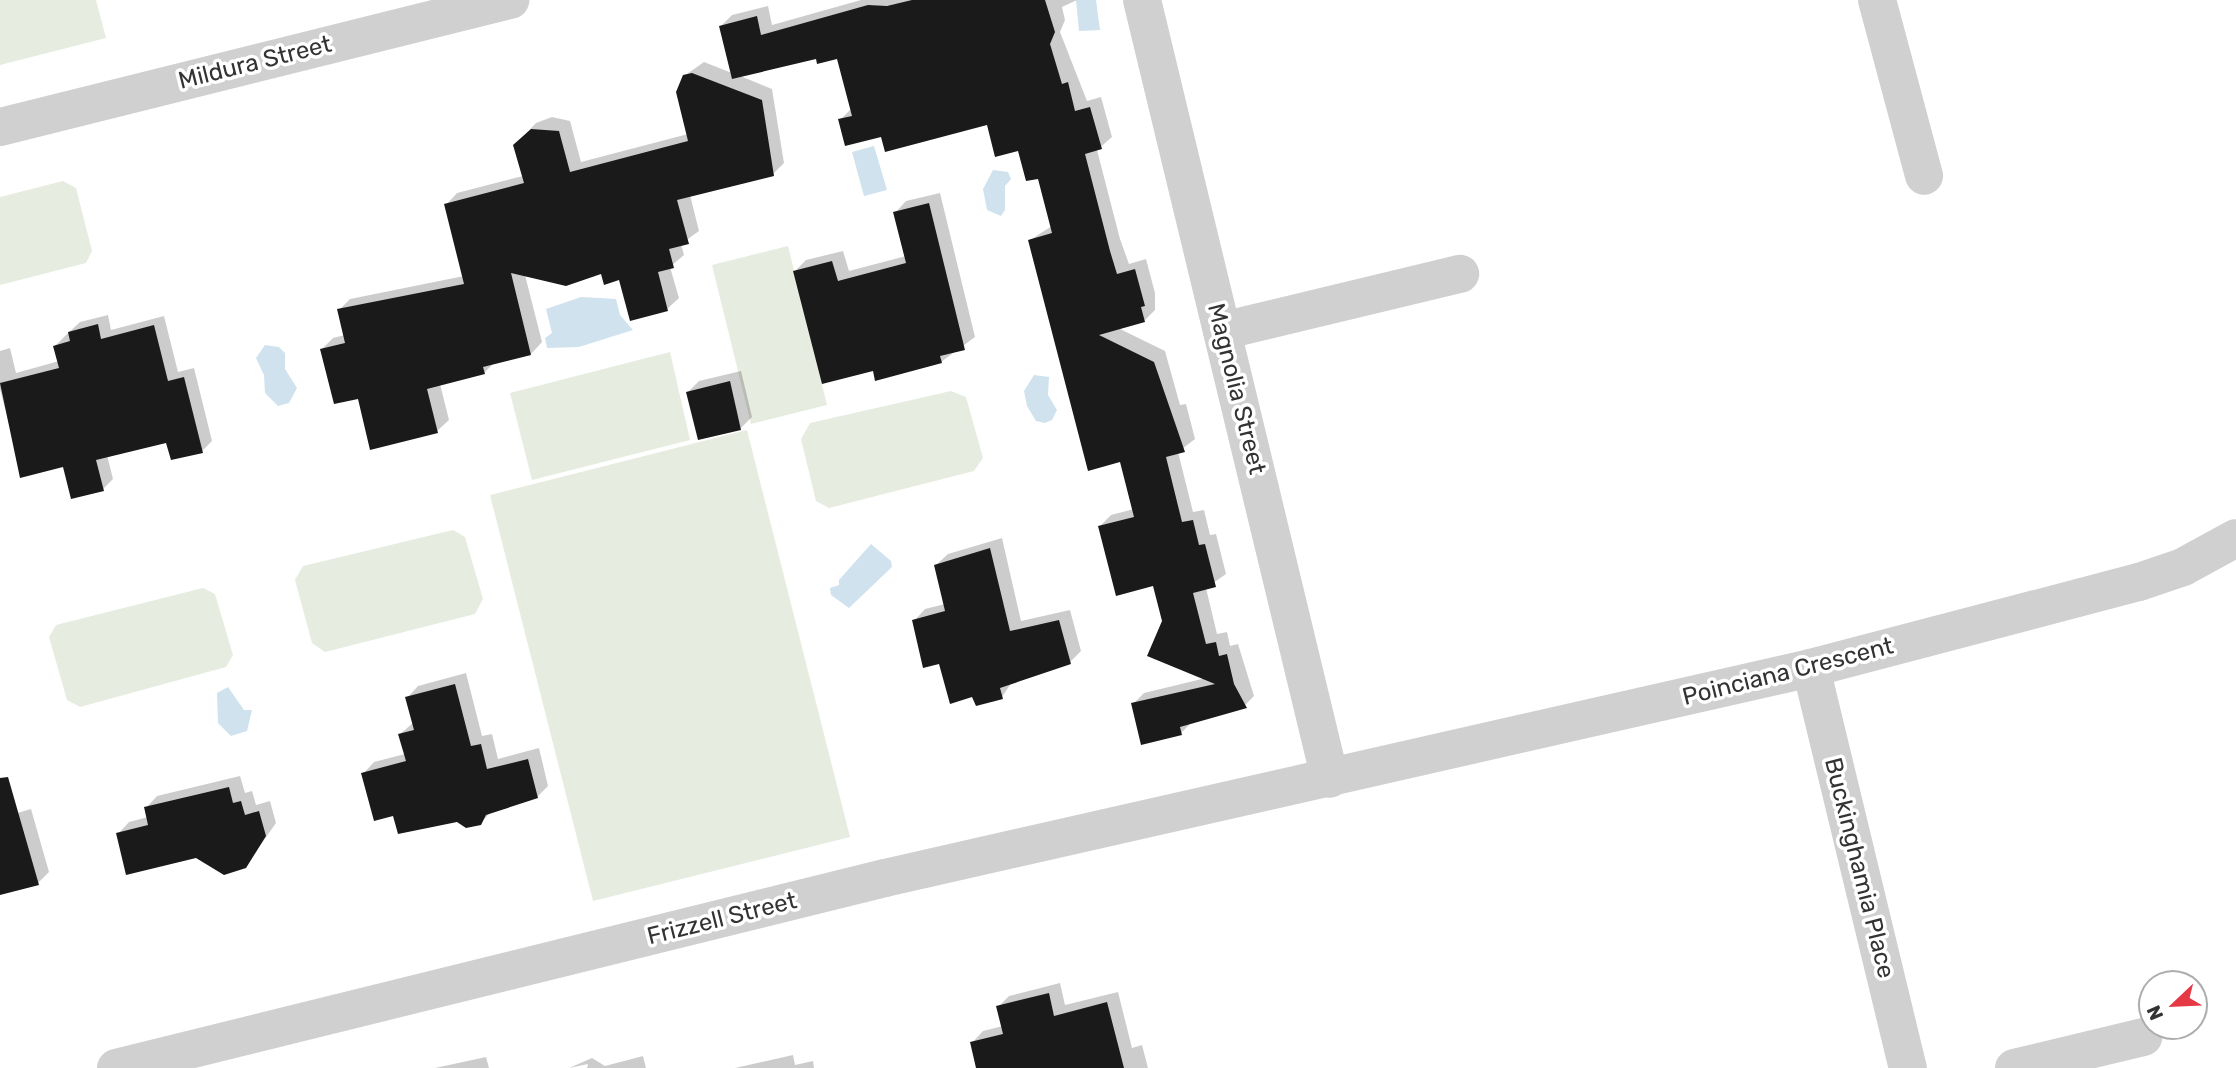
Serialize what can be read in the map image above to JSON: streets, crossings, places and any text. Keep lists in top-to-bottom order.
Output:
{
  "streets": {
    "street": [
      "Mildura Street",
      "Magnolia Street",
      "Poinciana Crescent",
      "Buckinghamia Place",
      "Frizzell Street"
    ]
  },
  "crossings": [
    ["Magnolia Street", "Poinciana Crescent"],
    ["Magnolia Street", "Frizzell Street"],
    ["Poinciana Crescent", "Buckinghamia Place"],
    ["Poinciana Crescent", "Frizzell Street"]
  ],
  "north": "bottom left"
}
